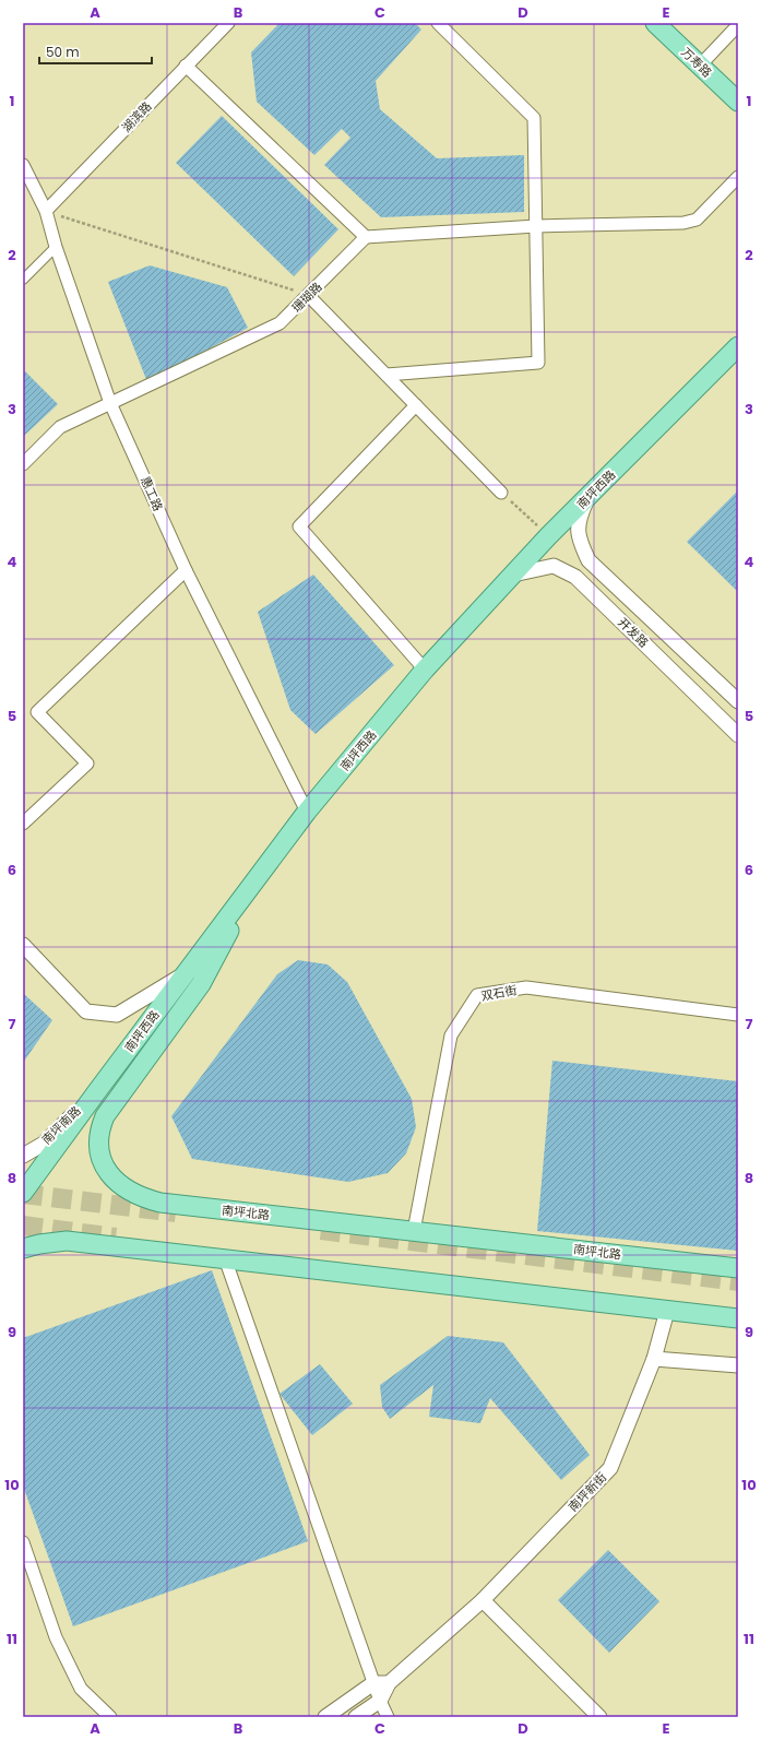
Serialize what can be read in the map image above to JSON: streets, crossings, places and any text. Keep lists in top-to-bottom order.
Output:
{
  "streets": {
    "main road": ["万寿路", "南坪西路", "南坪北路"],
    "street": [
      "湖滨路",
      "珊瑚路",
      "惠工路",
      "开发路",
      "双石街",
      "南坪南路",
      "南坪新街"
    ]
  },
  "crossings": [
    ["湖滨路", "惠工路"],
    ["珊瑚路", "惠工路"],
    ["南坪西路", "惠工路"],
    ["南坪西路", "开发路"],
    ["南坪西路", "南坪南路"],
    ["南坪西路", "南坪北路"],
    ["双石街", "南坪北路"]
  ],
  "scale_bar": "50 m",
  "grid": {
    "columns": [
      "A",
      "B",
      "C",
      "D",
      "E"
    ],
    "rows": [
      "1",
      "2",
      "3",
      "4",
      "5",
      "6",
      "7",
      "8",
      "9",
      "10",
      "11"
    ]
  }
}
